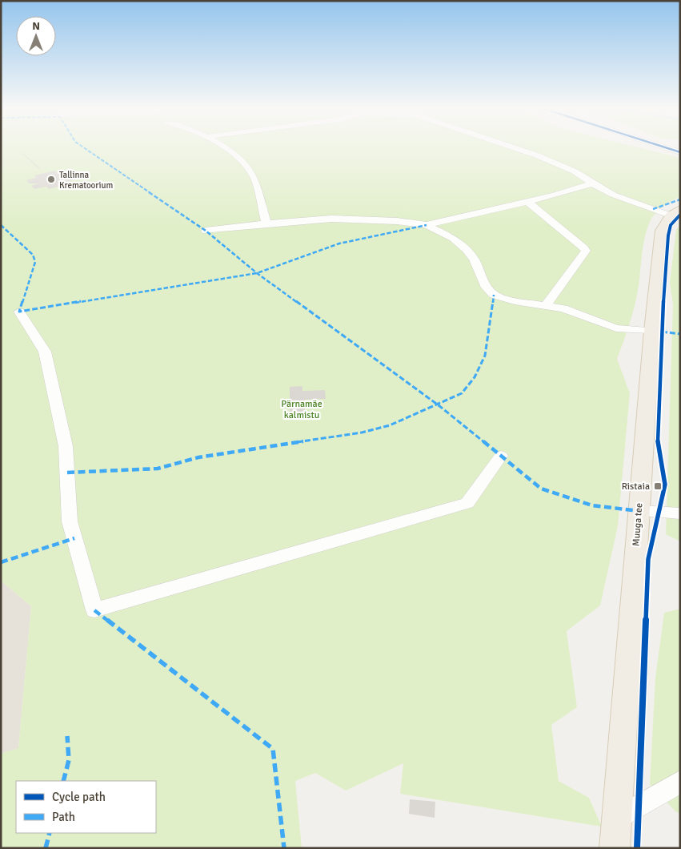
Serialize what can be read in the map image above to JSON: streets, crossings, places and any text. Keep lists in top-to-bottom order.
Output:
{
  "streets": {
    "main road": ["Muuga tee"]
  },
  "parks": ["Pärnamäe kalmistu"],
  "places": {
    "other": ["Tallinna Krematoorium"],
    "transit": ["Ristaia"]
  },
  "legend": ["Cycle path", "Path"],
  "north": "top"
}
